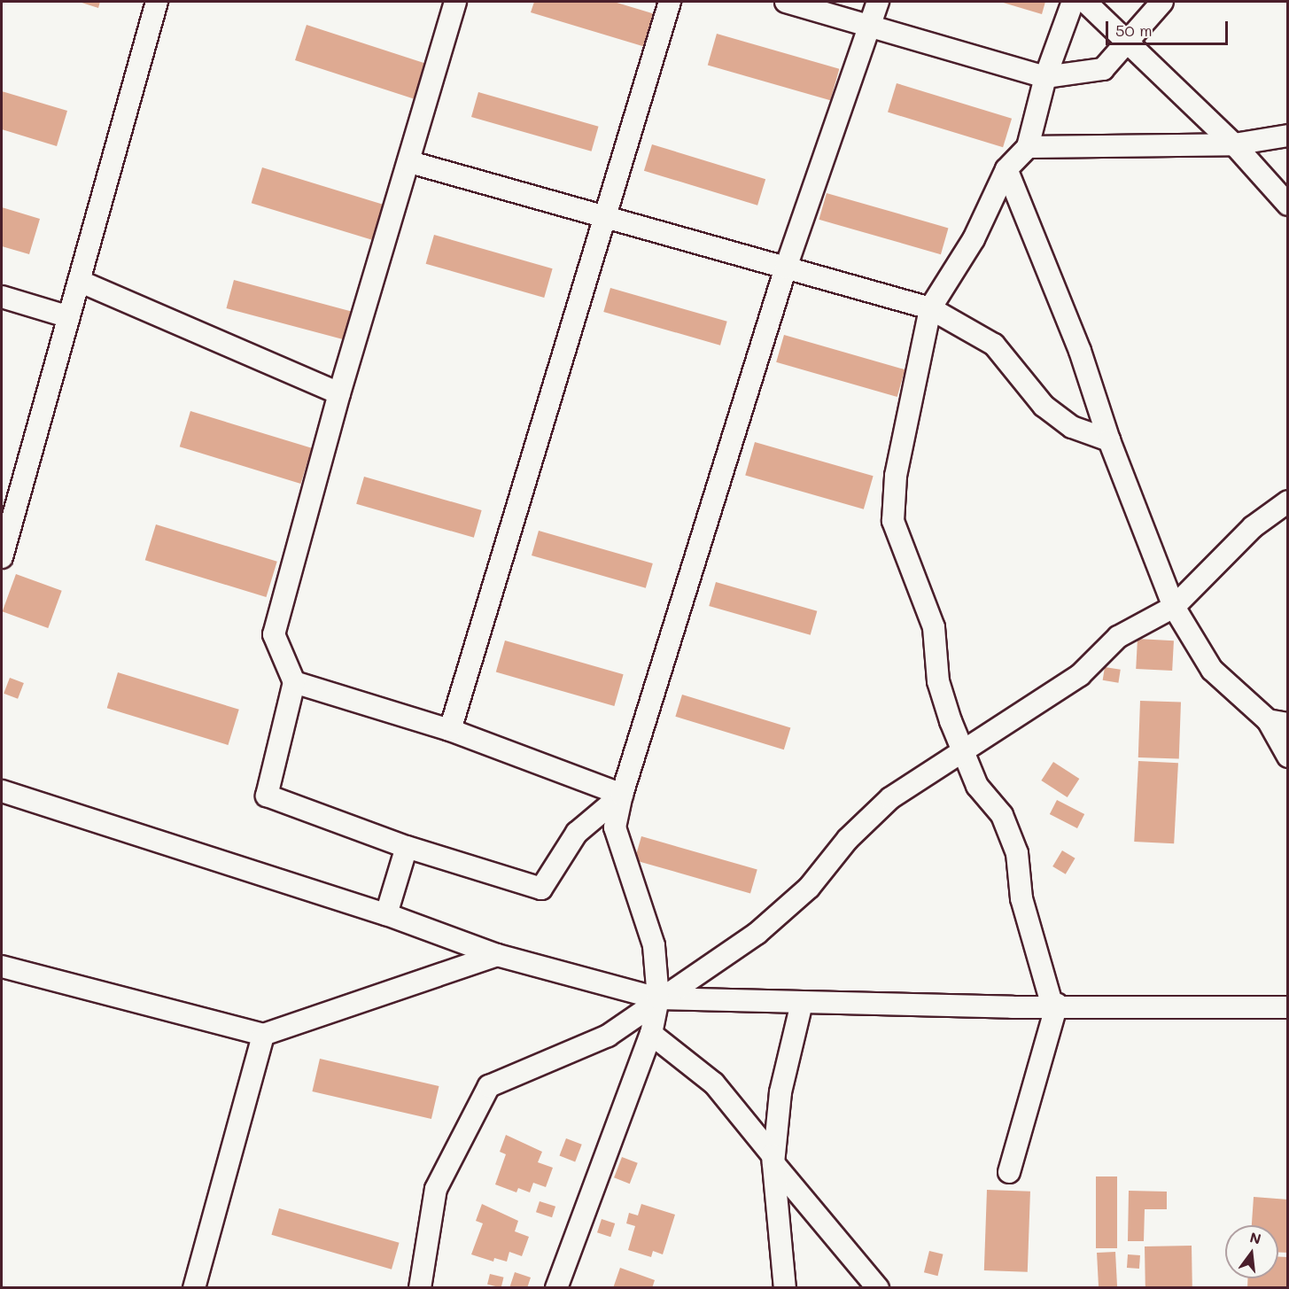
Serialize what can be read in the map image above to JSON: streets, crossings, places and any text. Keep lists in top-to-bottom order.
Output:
{
  "scale_bar": "50 m",
  "north": "top"
}
